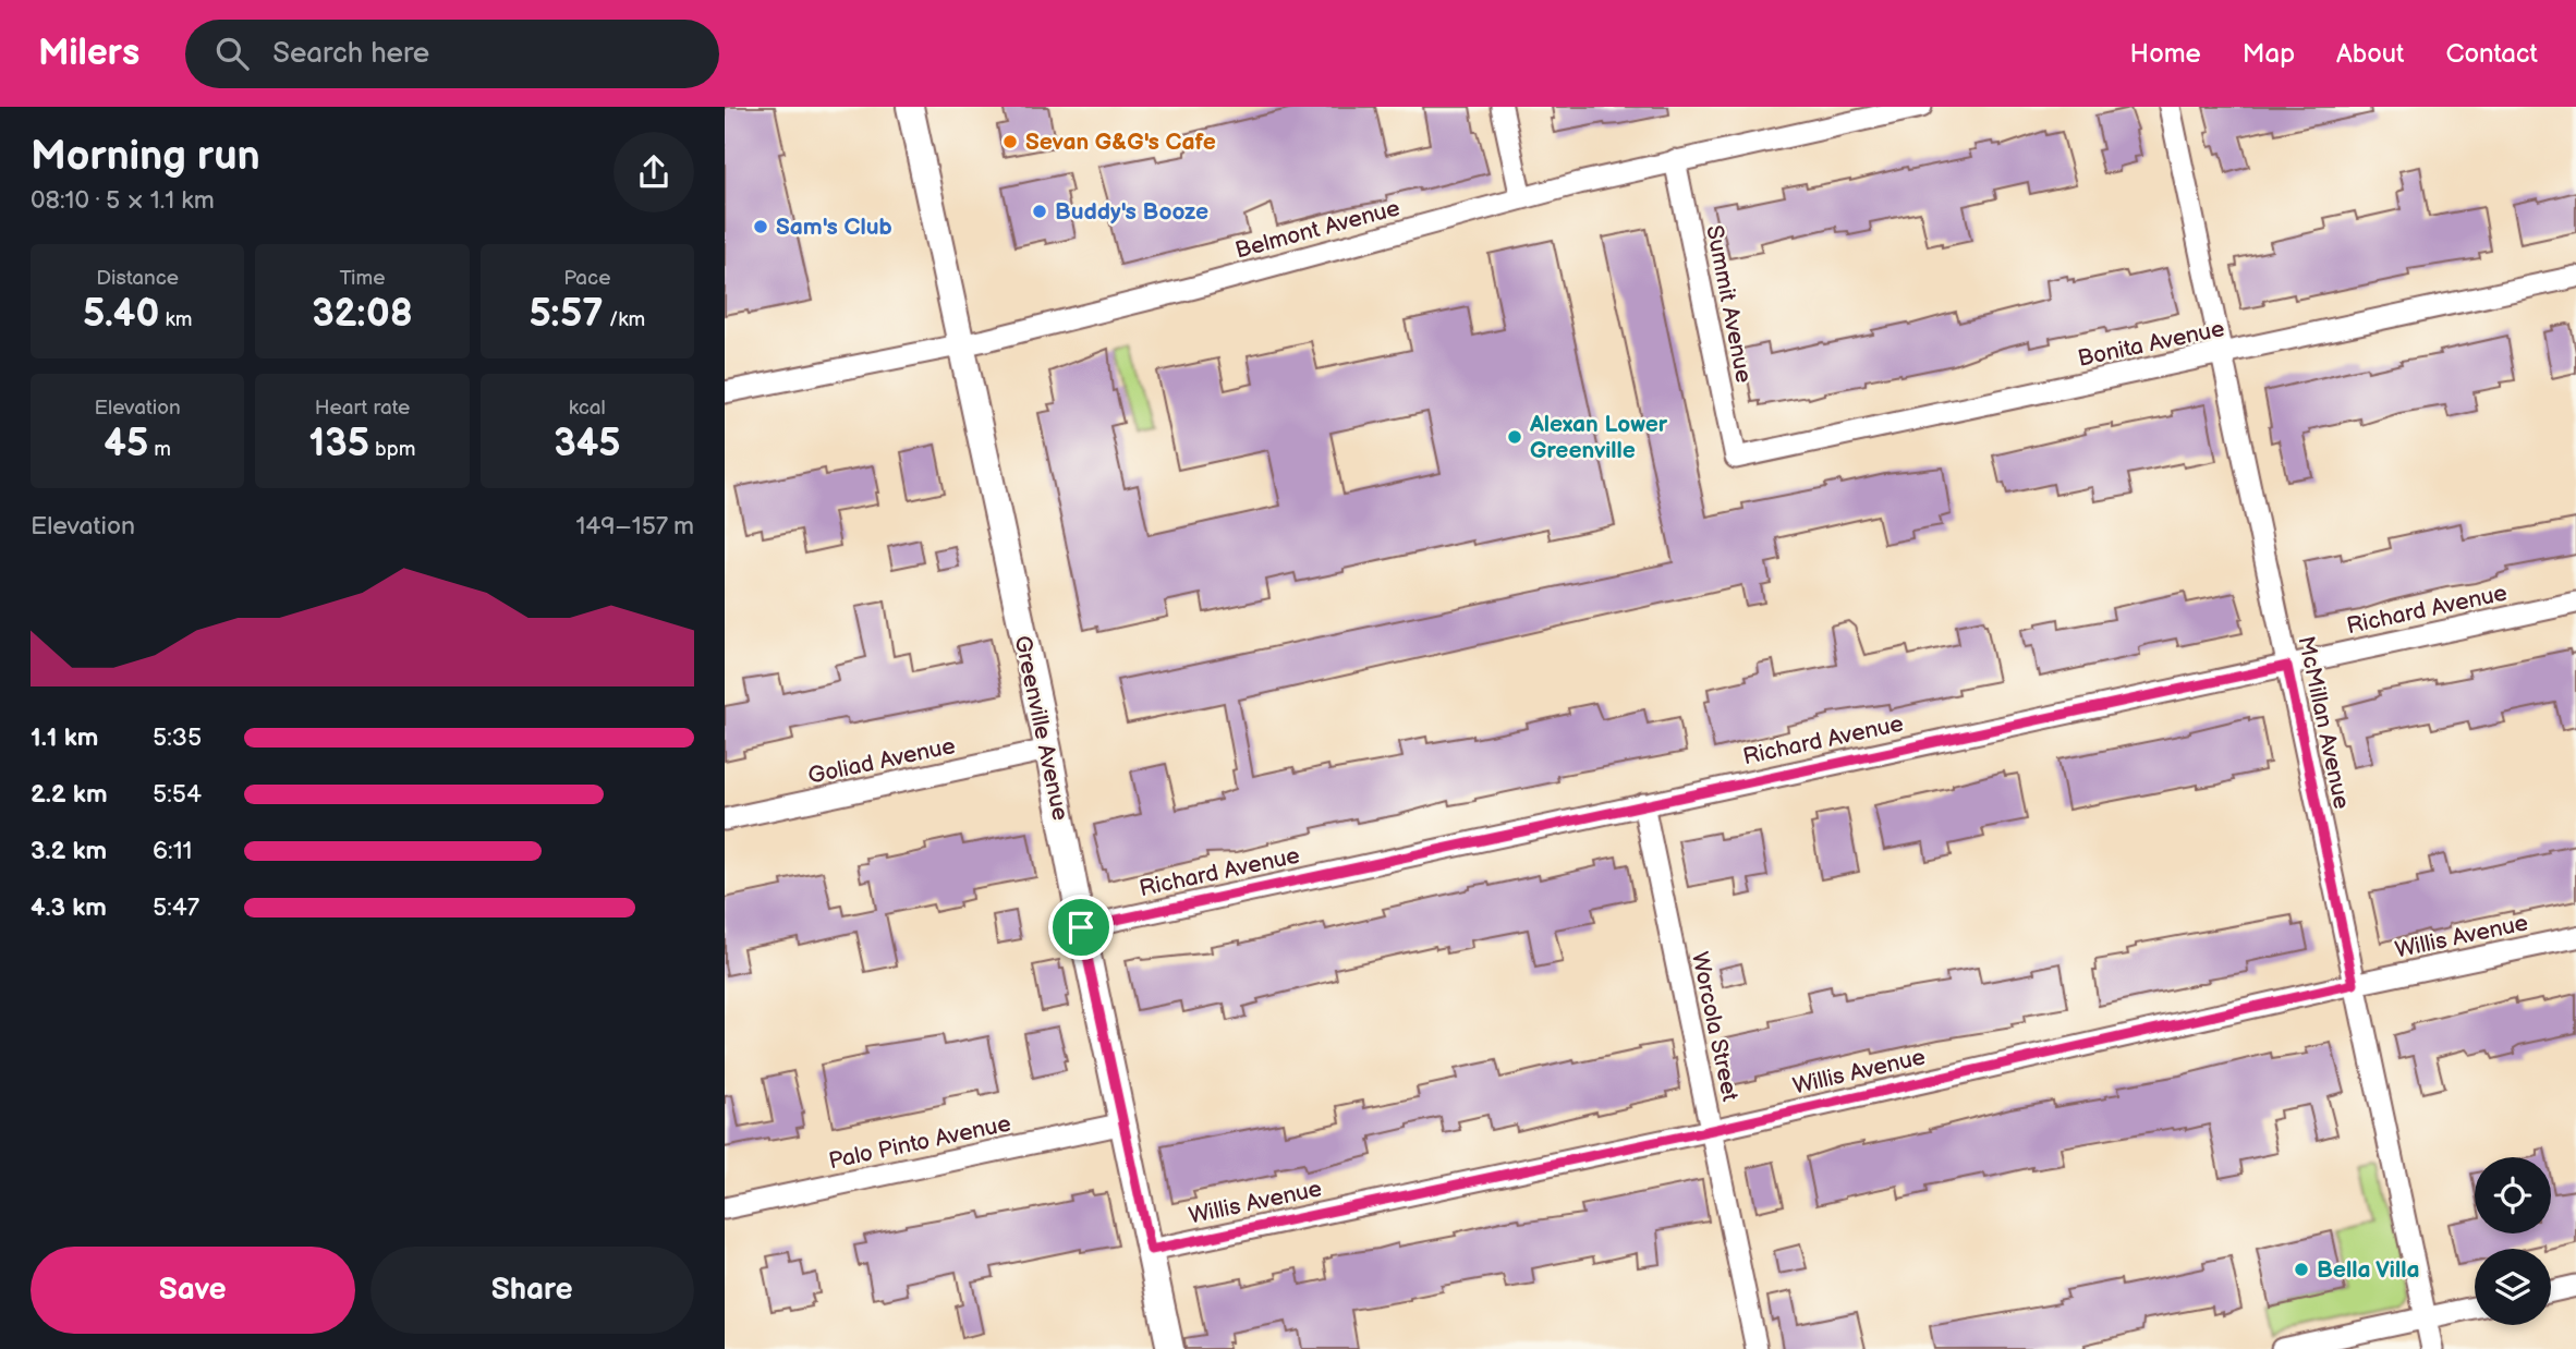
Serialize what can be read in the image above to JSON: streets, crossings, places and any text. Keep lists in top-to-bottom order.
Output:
{
  "streets": {
    "main road": ["Greenville Avenue"],
    "street": [
      "Belmont Avenue",
      "Summit Avenue",
      "Bonita Avenue",
      "Richard Avenue",
      "McMillan Avenue",
      "Goliad Avenue",
      "Willis Avenue",
      "Worcola Street",
      "Palo Pinto Avenue"
    ]
  },
  "crossings": [
    ["Belmont Avenue", "Summit Avenue"],
    ["Belmont Avenue", "Greenville Avenue"],
    ["Summit Avenue", "Bonita Avenue"],
    ["Bonita Avenue", "McMillan Avenue"],
    ["Richard Avenue", "McMillan Avenue"],
    ["Richard Avenue", "Greenville Avenue"],
    ["Richard Avenue", "Worcola Street"],
    ["McMillan Avenue", "Willis Avenue"],
    ["Greenville Avenue", "Goliad Avenue"],
    ["Greenville Avenue", "Willis Avenue"],
    ["Greenville Avenue", "Palo Pinto Avenue"],
    ["Willis Avenue", "Worcola Street"]
  ],
  "places": [
    "Sevan G&G's Cafe",
    "Buddy's Booze",
    "Sam's Club",
    "Alexan Lower Greenville",
    "Bella Villa"
  ],
  "page": {
    "header": "Milers",
    "search": "Search here",
    "nav": [
      "Home",
      "Map",
      "About",
      "Contact"
    ],
    "heading": ["Morning run", "08:10 · 5 × 1.1 km"],
    "stats": [
      ["Distance", "5.40 km"],
      ["Time", "32:08"],
      ["Pace", "5:57 /km"],
      ["Elevation", "45 m"],
      ["Heart rate", "135 bpm"],
      ["kcal", "345"]
    ],
    "chart": ["Elevation", "149–157 m"],
    "list": [
      {
        "name": "1.1 km",
        "note": "5:35"
      },
      {
        "name": "2.2 km",
        "note": "5:54"
      },
      {
        "name": "3.2 km",
        "note": "6:11"
      },
      {
        "name": "4.3 km",
        "note": "5:47"
      }
    ],
    "buttons": ["Save", "Share"]
  }
}
